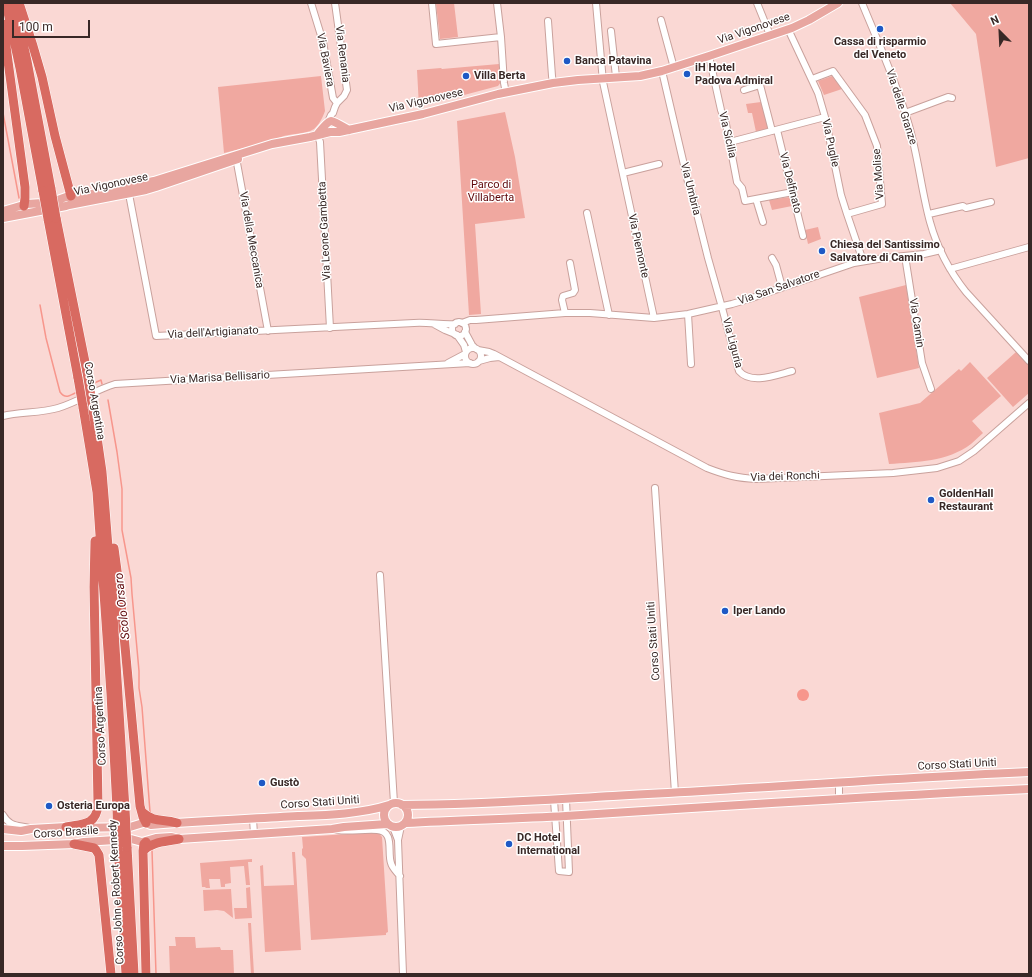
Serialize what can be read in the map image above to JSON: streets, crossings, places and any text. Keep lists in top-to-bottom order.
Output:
{
  "streets": {
    "highway": ["Corso Argentina", "Corso John e Robert Kennedy"],
    "main road": ["Via Vigonovese", "Corso Stati Uniti", "Corso Brasile"],
    "street": [
      "Via Renania",
      "Via Baviera",
      "Via delle Granze",
      "Via Sicilia",
      "Via Puglie",
      "Via Molise",
      "Via Delfinato",
      "Via Umbria",
      "Via Leone Gambetta",
      "Via della Meccanica",
      "Via Piemonte",
      "Via San Salvatore",
      "Via Camin",
      "Via dell'Artigianato",
      "Via Liguria",
      "Via Marisa Bellisario",
      "Via dei Ronchi"
    ]
  },
  "crossings": [
    ["Via Vigonovese", "Via Sicilia"],
    ["Via Vigonovese", "Via Puglie"],
    ["Via Vigonovese", "Via Umbria"],
    ["Via Vigonovese", "Via Leone Gambetta"],
    ["Via Vigonovese", "Via della Meccanica"],
    ["Via Vigonovese", "Via Piemonte"],
    ["Via Vigonovese", "Via dell'Artigianato"],
    ["Via Renania", "Via Baviera"],
    ["Via delle Granze", "Via San Salvatore"],
    ["Via Puglie", "Via Molise"],
    ["Via Puglie", "Via San Salvatore"],
    ["Via Umbria", "Via San Salvatore"],
    ["Via Umbria", "Via Liguria"],
    ["Via Leone Gambetta", "Via dell'Artigianato"],
    ["Via della Meccanica", "Via dell'Artigianato"],
    ["Via Piemonte", "Via San Salvatore"],
    ["Via San Salvatore", "Via Camin"],
    ["Via San Salvatore", "Via dell'Artigianato"],
    ["Via San Salvatore", "Via Liguria"],
    ["Via Marisa Bellisario", "Via dei Ronchi"],
    ["Corso Argentina", "Corso John e Robert Kennedy"],
    ["Corso Stati Uniti", "Corso Brasile"],
    ["Corso Brasile", "Corso John e Robert Kennedy"]
  ],
  "water": ["Scolo Orsaro"],
  "parks": ["Parco di Villaberta"],
  "places": [
    "Cassa di risparmio del Veneto",
    "Banca Patavina",
    "iH Hotel Padova Admiral",
    "Villa Berta",
    "Chiesa del Santissimo Salvatore di Camin",
    "GoldenHall Restaurant",
    "Iper Lando",
    "Gustò",
    "Osteria Europa",
    "DC Hotel International"
  ],
  "scale_bar": "100 m",
  "north": "top left"
}
